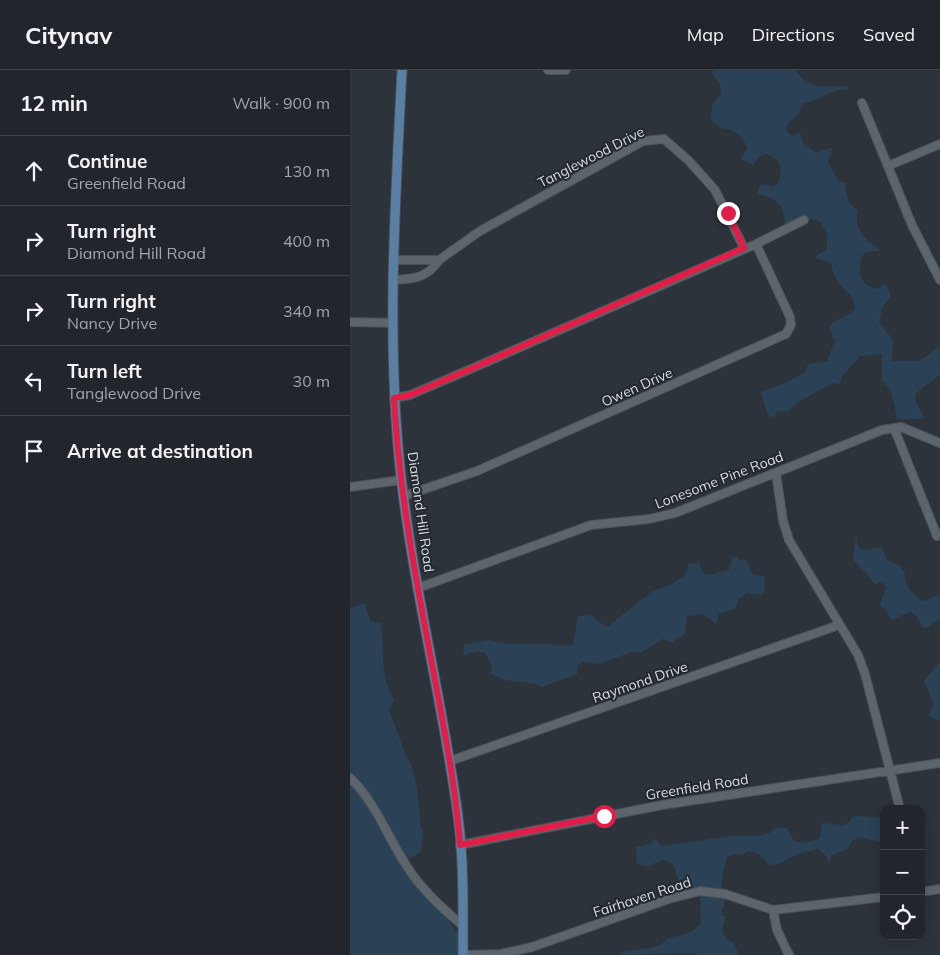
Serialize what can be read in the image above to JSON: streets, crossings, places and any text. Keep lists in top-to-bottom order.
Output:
{
  "streets": {
    "main road": ["Diamond Hill Road"],
    "street": [
      "Tanglewood Drive",
      "Owen Drive",
      "Lonesome Pine Road",
      "Raymond Drive",
      "Greenfield Road",
      "Fairhaven Road"
    ]
  },
  "crossings": [
    ["Tanglewood Drive", "Diamond Hill Road"],
    ["Owen Drive", "Diamond Hill Road"],
    ["Lonesome Pine Road", "Diamond Hill Road"],
    ["Diamond Hill Road", "Raymond Drive"],
    ["Diamond Hill Road", "Greenfield Road"]
  ],
  "page": {
    "header": "Citynav",
    "nav": ["Map", "Directions", "Saved"],
    "heading": ["12 min", "Walk · 900 m"],
    "list": [
      ["Continue", "Greenfield Road", "130 m"],
      ["Turn right", "Diamond Hill Road", "400 m"],
      ["Turn right", "Nancy Drive", "340 m"],
      ["Turn left", "Tanglewood Drive", "30 m"],
      "Arrive at destination"
    ],
    "map_buttons": ["+", "−"]
  }
}
